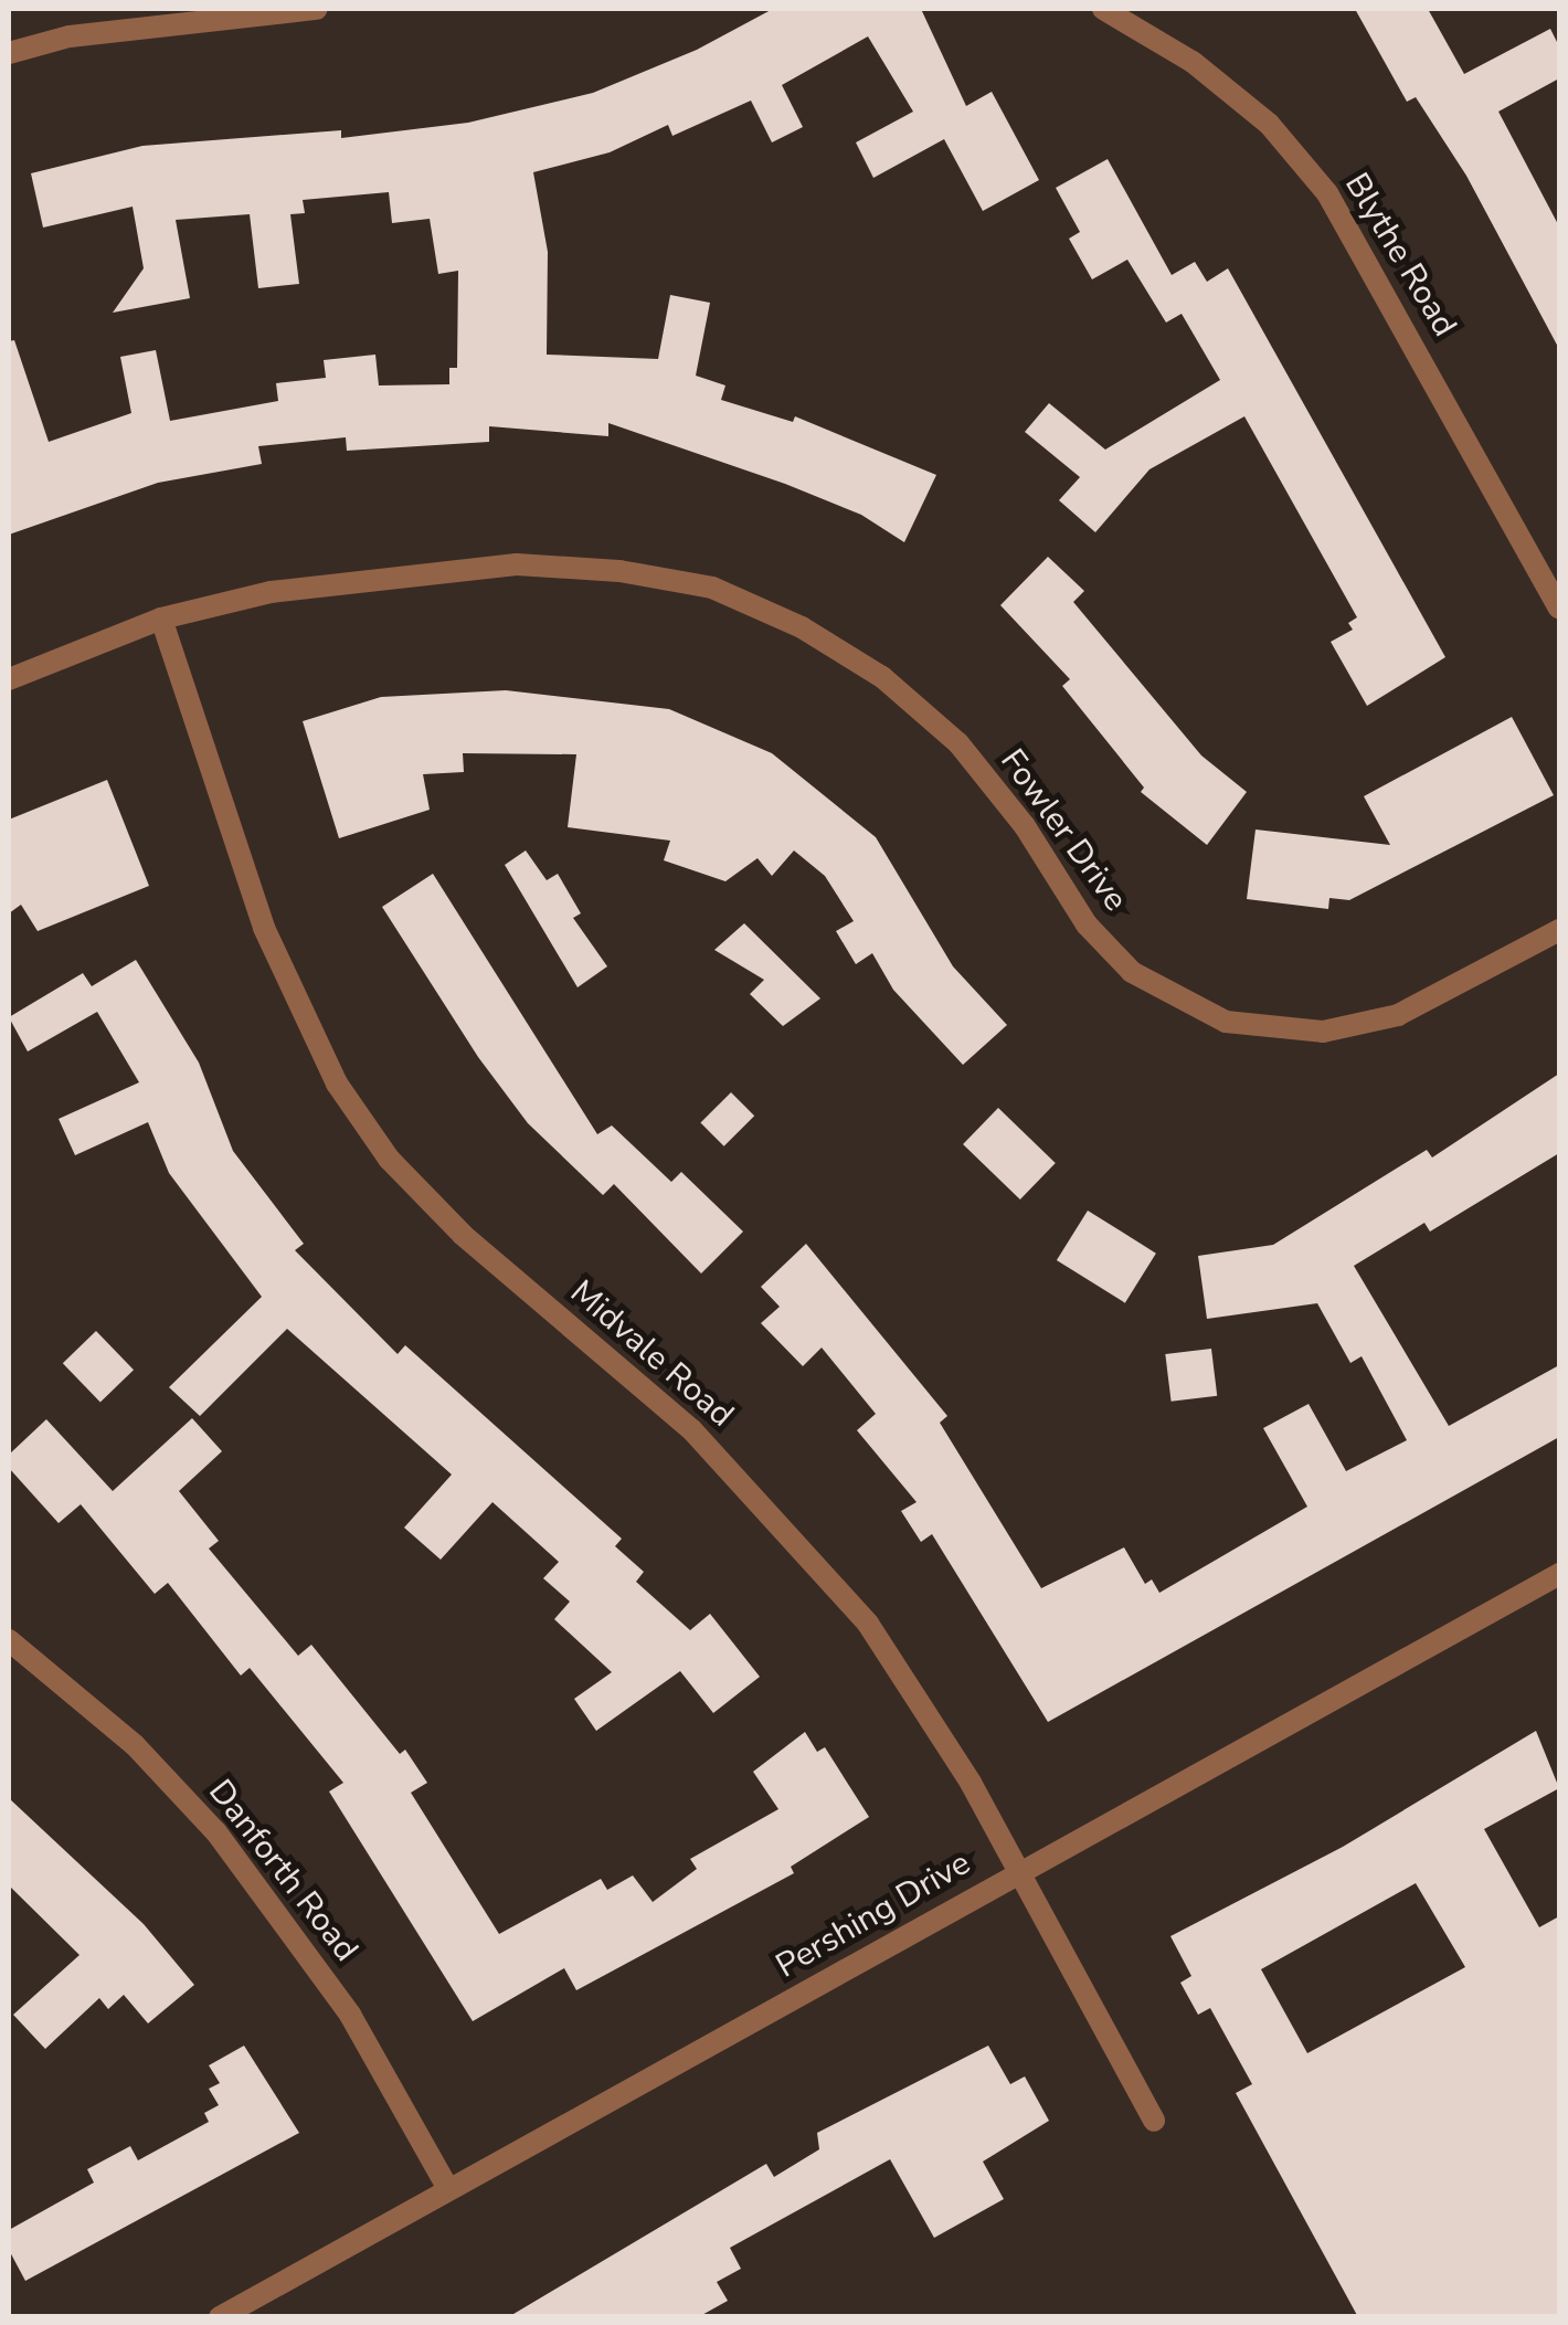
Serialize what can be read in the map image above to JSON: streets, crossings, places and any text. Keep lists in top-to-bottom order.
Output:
{
  "streets": {
    "street": [
      "Blythe Road",
      "Fowler Drive",
      "Midvale Road",
      "Danforth Road",
      "Pershing Drive"
    ]
  },
  "crossings": [
    ["Fowler Drive", "Midvale Road"],
    ["Midvale Road", "Pershing Drive"],
    ["Danforth Road", "Pershing Drive"]
  ]
}
